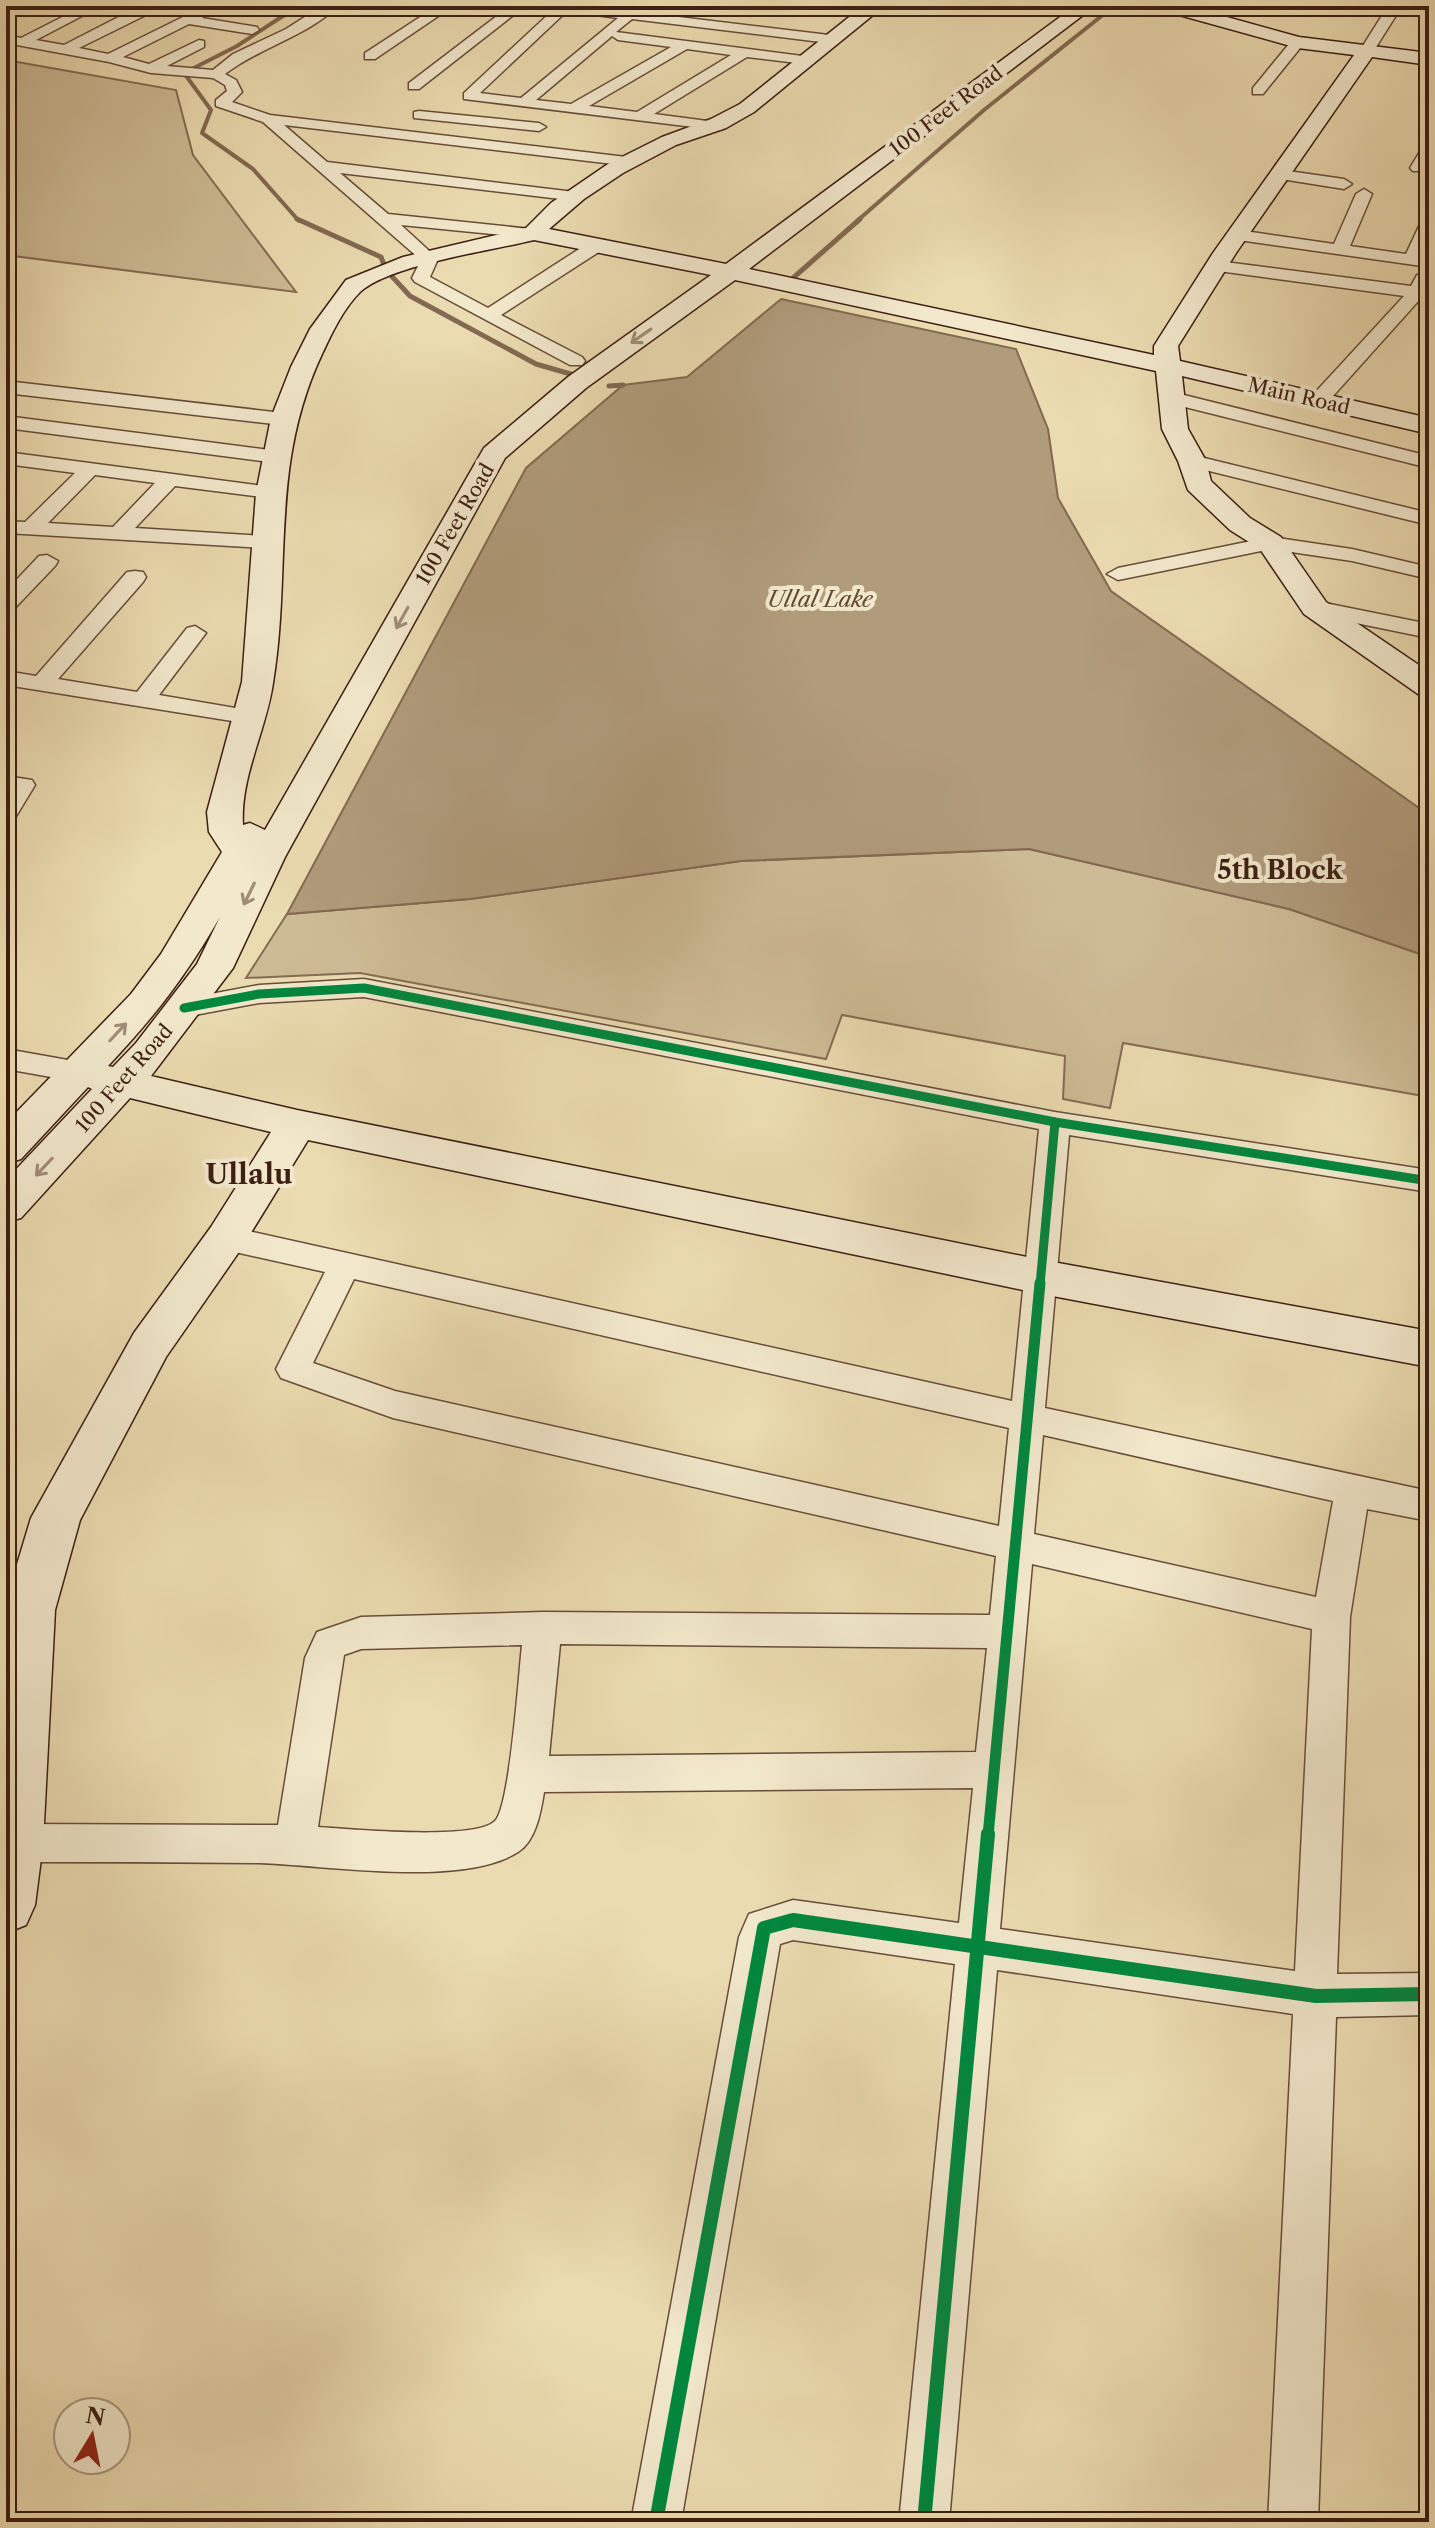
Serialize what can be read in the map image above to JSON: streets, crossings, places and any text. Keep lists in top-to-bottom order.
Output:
{
  "streets": {
    "street": ["100 Feet Road", "Main Road"]
  },
  "crossings": [
    ["100 Feet Road", "Main Road"]
  ],
  "districts": ["5th Block", "Ullalu"],
  "water": ["Ullal Lake"],
  "north": "top"
}
